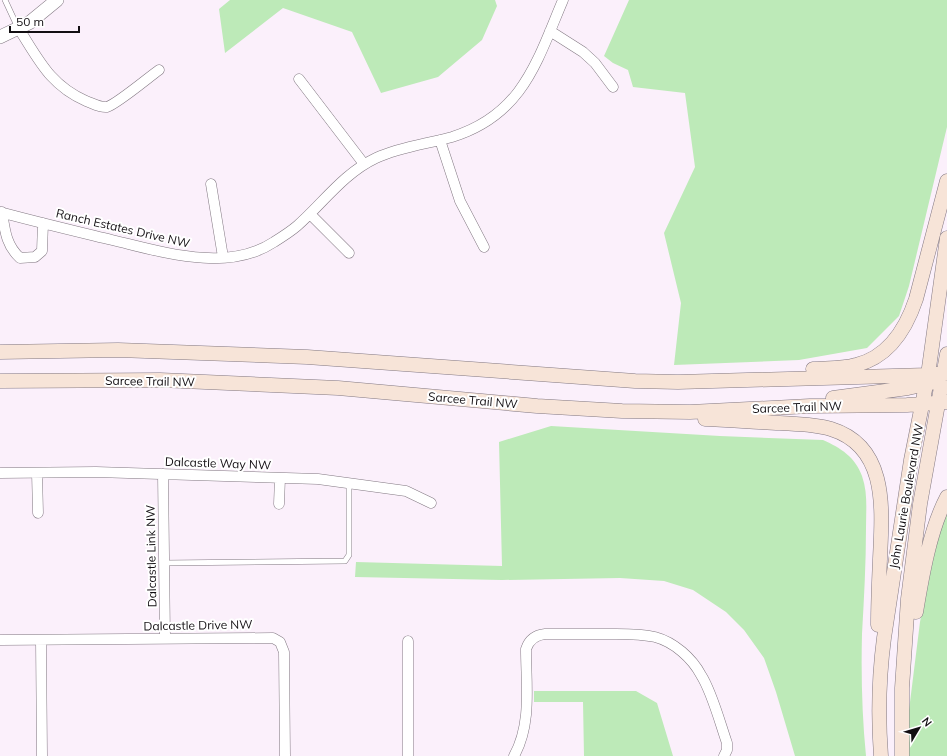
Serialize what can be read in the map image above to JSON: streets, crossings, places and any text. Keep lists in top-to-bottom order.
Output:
{
  "streets": {
    "main road": ["Sarcee Trail NW", "John Laurie Boulevard NW"],
    "street": [
      "Ranch Estates Drive NW",
      "Dalcastle Way NW",
      "Dalcastle Link NW",
      "Dalcastle Drive NW"
    ]
  },
  "crossings": [
    ["Sarcee Trail NW", "John Laurie Boulevard NW"],
    ["Dalcastle Way NW", "Dalcastle Link NW"],
    ["Dalcastle Link NW", "Dalcastle Drive NW"]
  ],
  "scale_bar": "50 m",
  "north": "top right"
}
